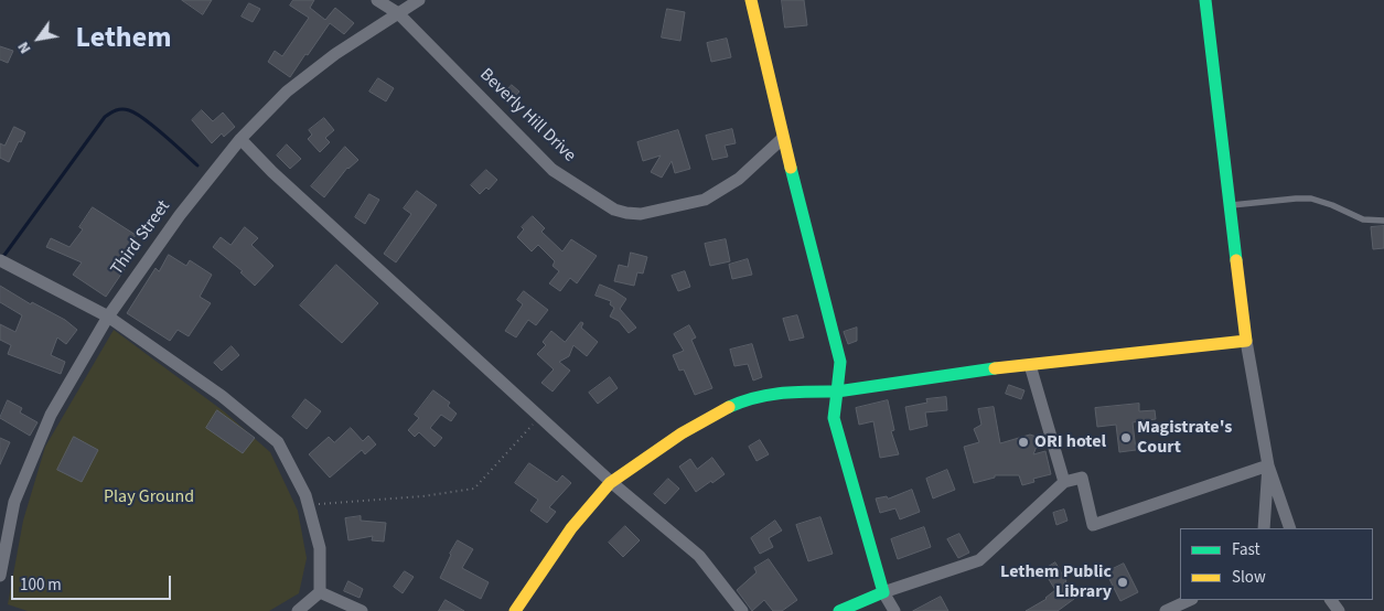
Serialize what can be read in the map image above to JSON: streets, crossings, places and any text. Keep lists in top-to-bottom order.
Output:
{
  "streets": {
    "street": ["Beverly Hill Drive", "Third Street"]
  },
  "crossings": [
    ["Beverly Hill Drive", "Third Street"]
  ],
  "districts": ["Lethem"],
  "parks": ["Play Ground"],
  "places": ["Magistrate's Court", "ORI hotel", "Lethem Public Library"],
  "legend": ["Fast", "Slow"],
  "scale_bar": "100 m",
  "north": "bottom left"
}
